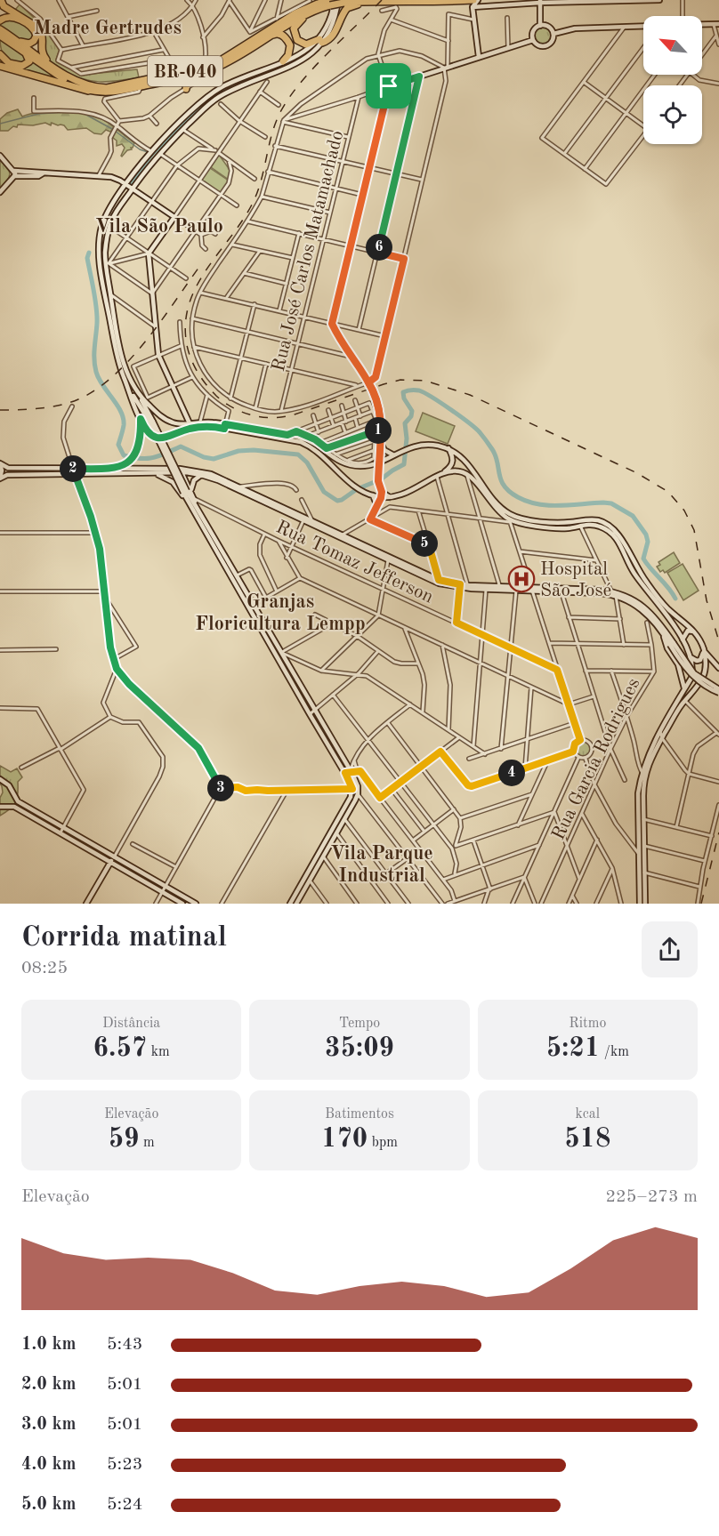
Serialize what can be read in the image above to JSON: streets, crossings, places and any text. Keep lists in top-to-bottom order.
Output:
{
  "streets": {
    "highway": ["BR-040"],
    "street": ["Rua José Carlos Matamachado", "Rua Tomaz Jefferson", "Rua Garcia Rodrigues"]
  },
  "districts": [
    "Madre Gertrudes",
    "Vila São Paulo",
    "Granjas Floricultura Lempp",
    "Vila Parque Industrial"
  ],
  "places": {
    "hospital": ["Hospital São José"]
  },
  "north": "top left",
  "page": {
    "pins": [
      "6",
      "1",
      "2",
      "5",
      "4",
      "3"
    ],
    "heading": ["Corrida matinal", "08:25"],
    "stats": [
      ["Distância", "6.57 km"],
      ["Tempo", "35:09"],
      ["Ritmo", "5:21 /km"],
      ["Elevação", "59 m"],
      ["Batimentos", "170 bpm"],
      ["kcal", "518"]
    ],
    "chart": ["Elevação", "225–273 m"],
    "list": [
      {
        "name": "1.0 km",
        "note": "5:43"
      },
      {
        "name": "2.0 km",
        "note": "5:01"
      },
      {
        "name": "3.0 km",
        "note": "5:01"
      },
      {
        "name": "4.0 km",
        "note": "5:23"
      },
      {
        "name": "5.0 km",
        "note": "5:24"
      }
    ]
  }
}
